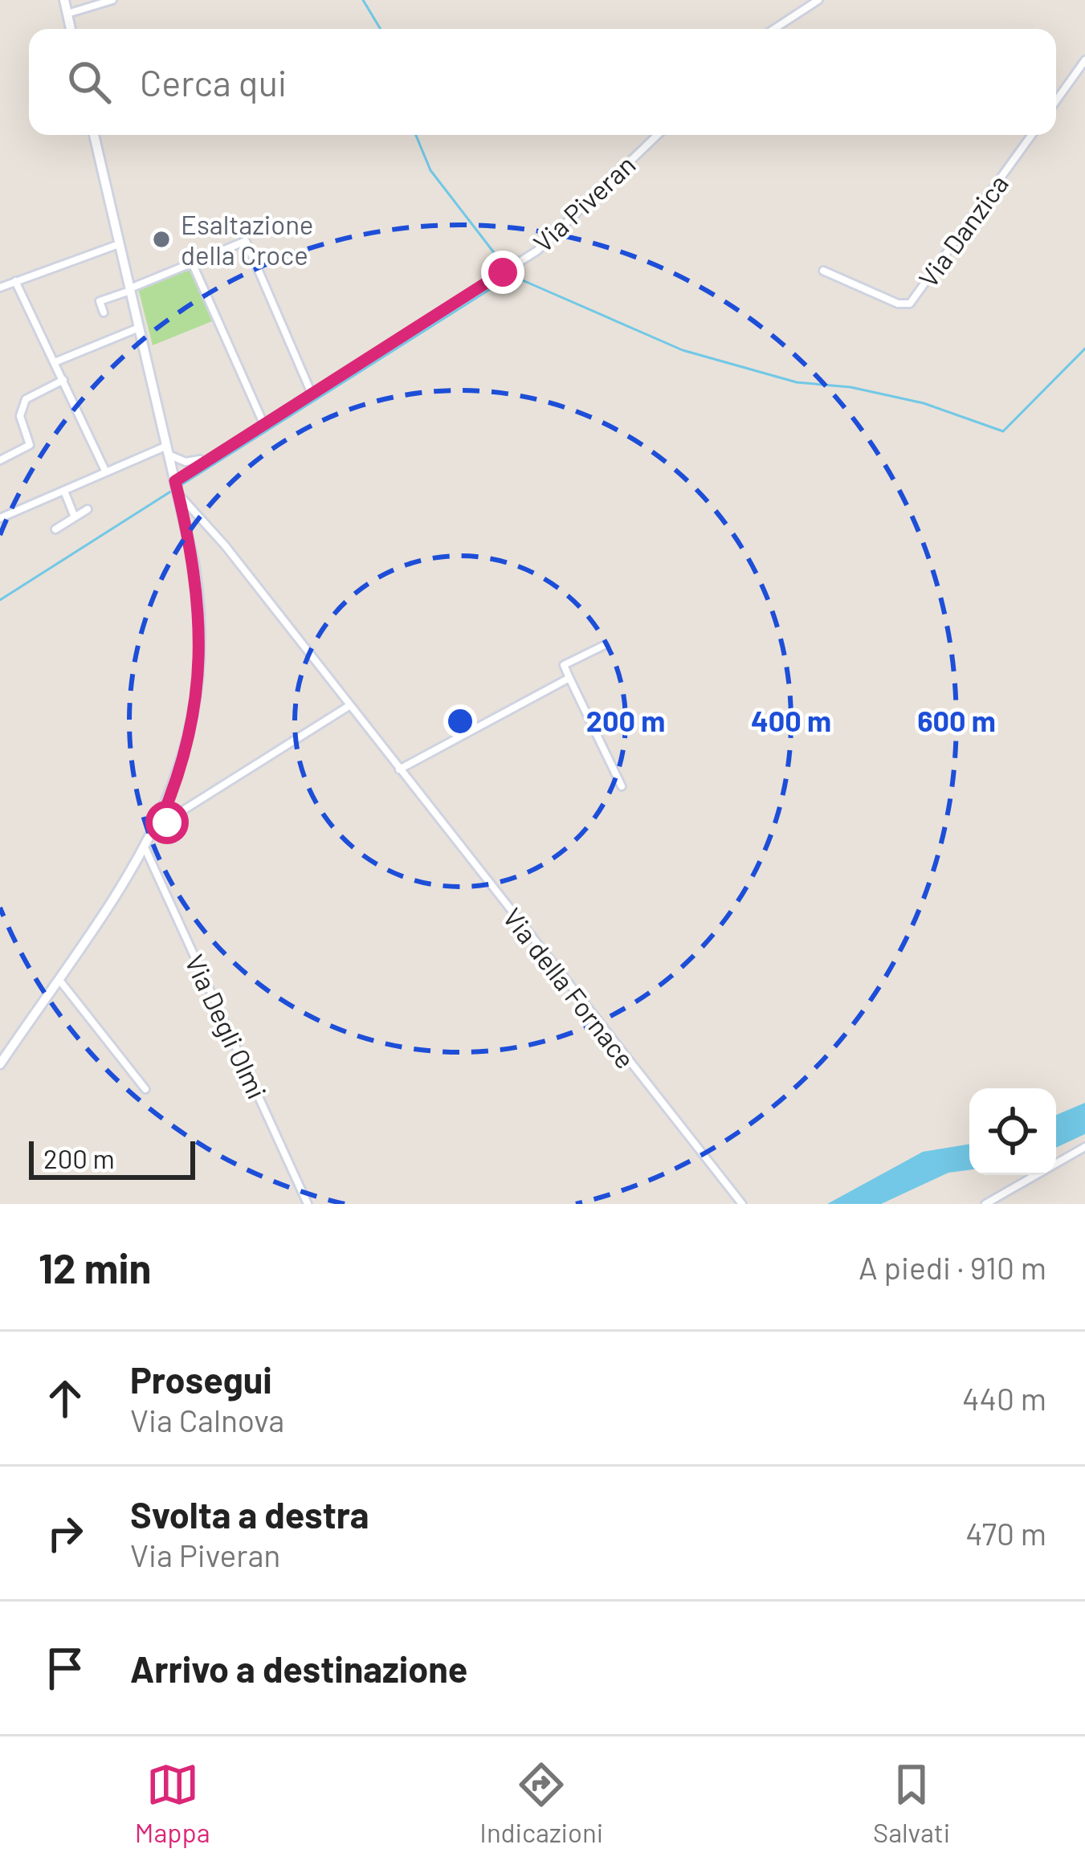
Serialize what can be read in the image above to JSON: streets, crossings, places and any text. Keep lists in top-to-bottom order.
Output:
{
  "streets": {
    "street": [
      "Via Piveran",
      "Via Danzica",
      "Via della Fornace",
      "Via Degli Olmi"
    ]
  },
  "crossings": [
    ["Via Piveran", "Via della Fornace"]
  ],
  "places": ["Esaltazione della Croce"],
  "scale_bar": "200 m",
  "page": {
    "search": "Cerca qui",
    "scale": "200 m",
    "heading": ["12 min", "A piedi · 910 m"],
    "list": [
      ["Prosegui", "Via Calnova", "440 m"],
      ["Svolta a destra", "Via Piveran", "470 m"],
      "Arrivo a destinazione"
    ],
    "nav": ["Mappa", "Indicazioni", "Salvati"]
  },
  "rings": ["200 m", "400 m", "600 m"]
}
